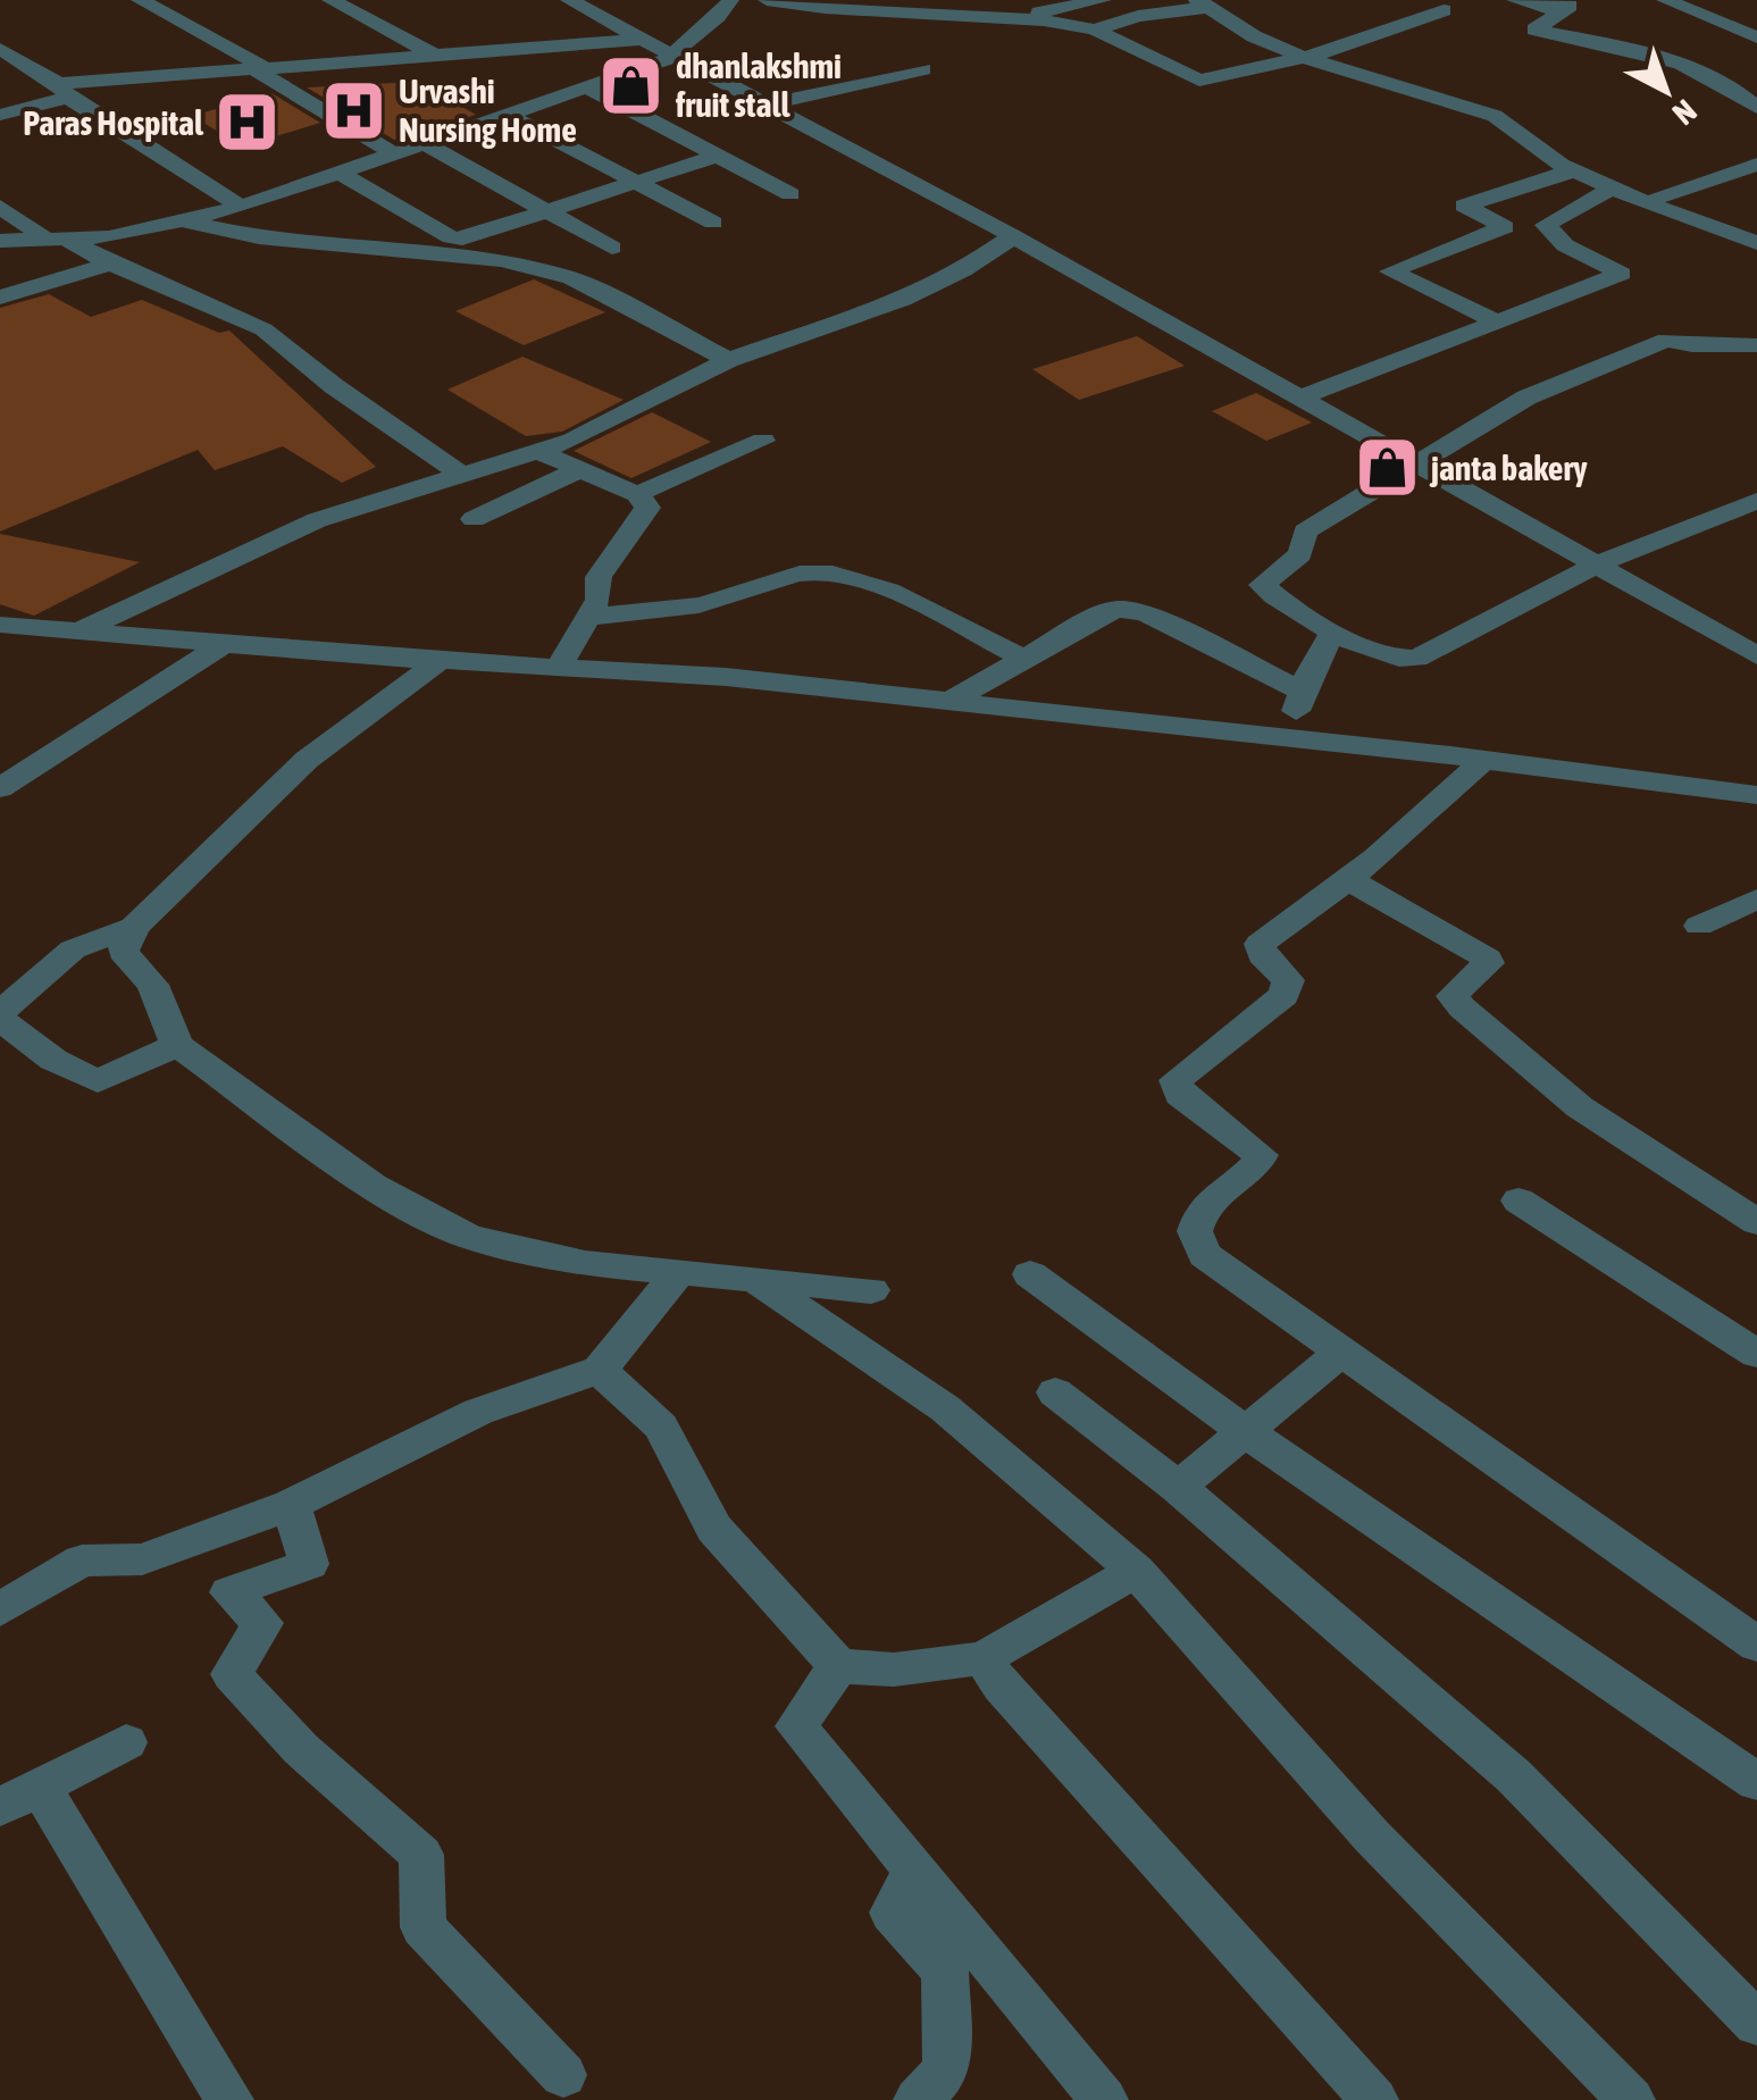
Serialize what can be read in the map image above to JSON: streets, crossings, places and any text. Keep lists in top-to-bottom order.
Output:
{
  "places": {
    "shop": ["dhanlakshmi fruit stall", "janta bakery"],
    "hospital": ["Urvashi Nursing Home", "Paras Hospital"]
  },
  "north": "bottom right"
}
